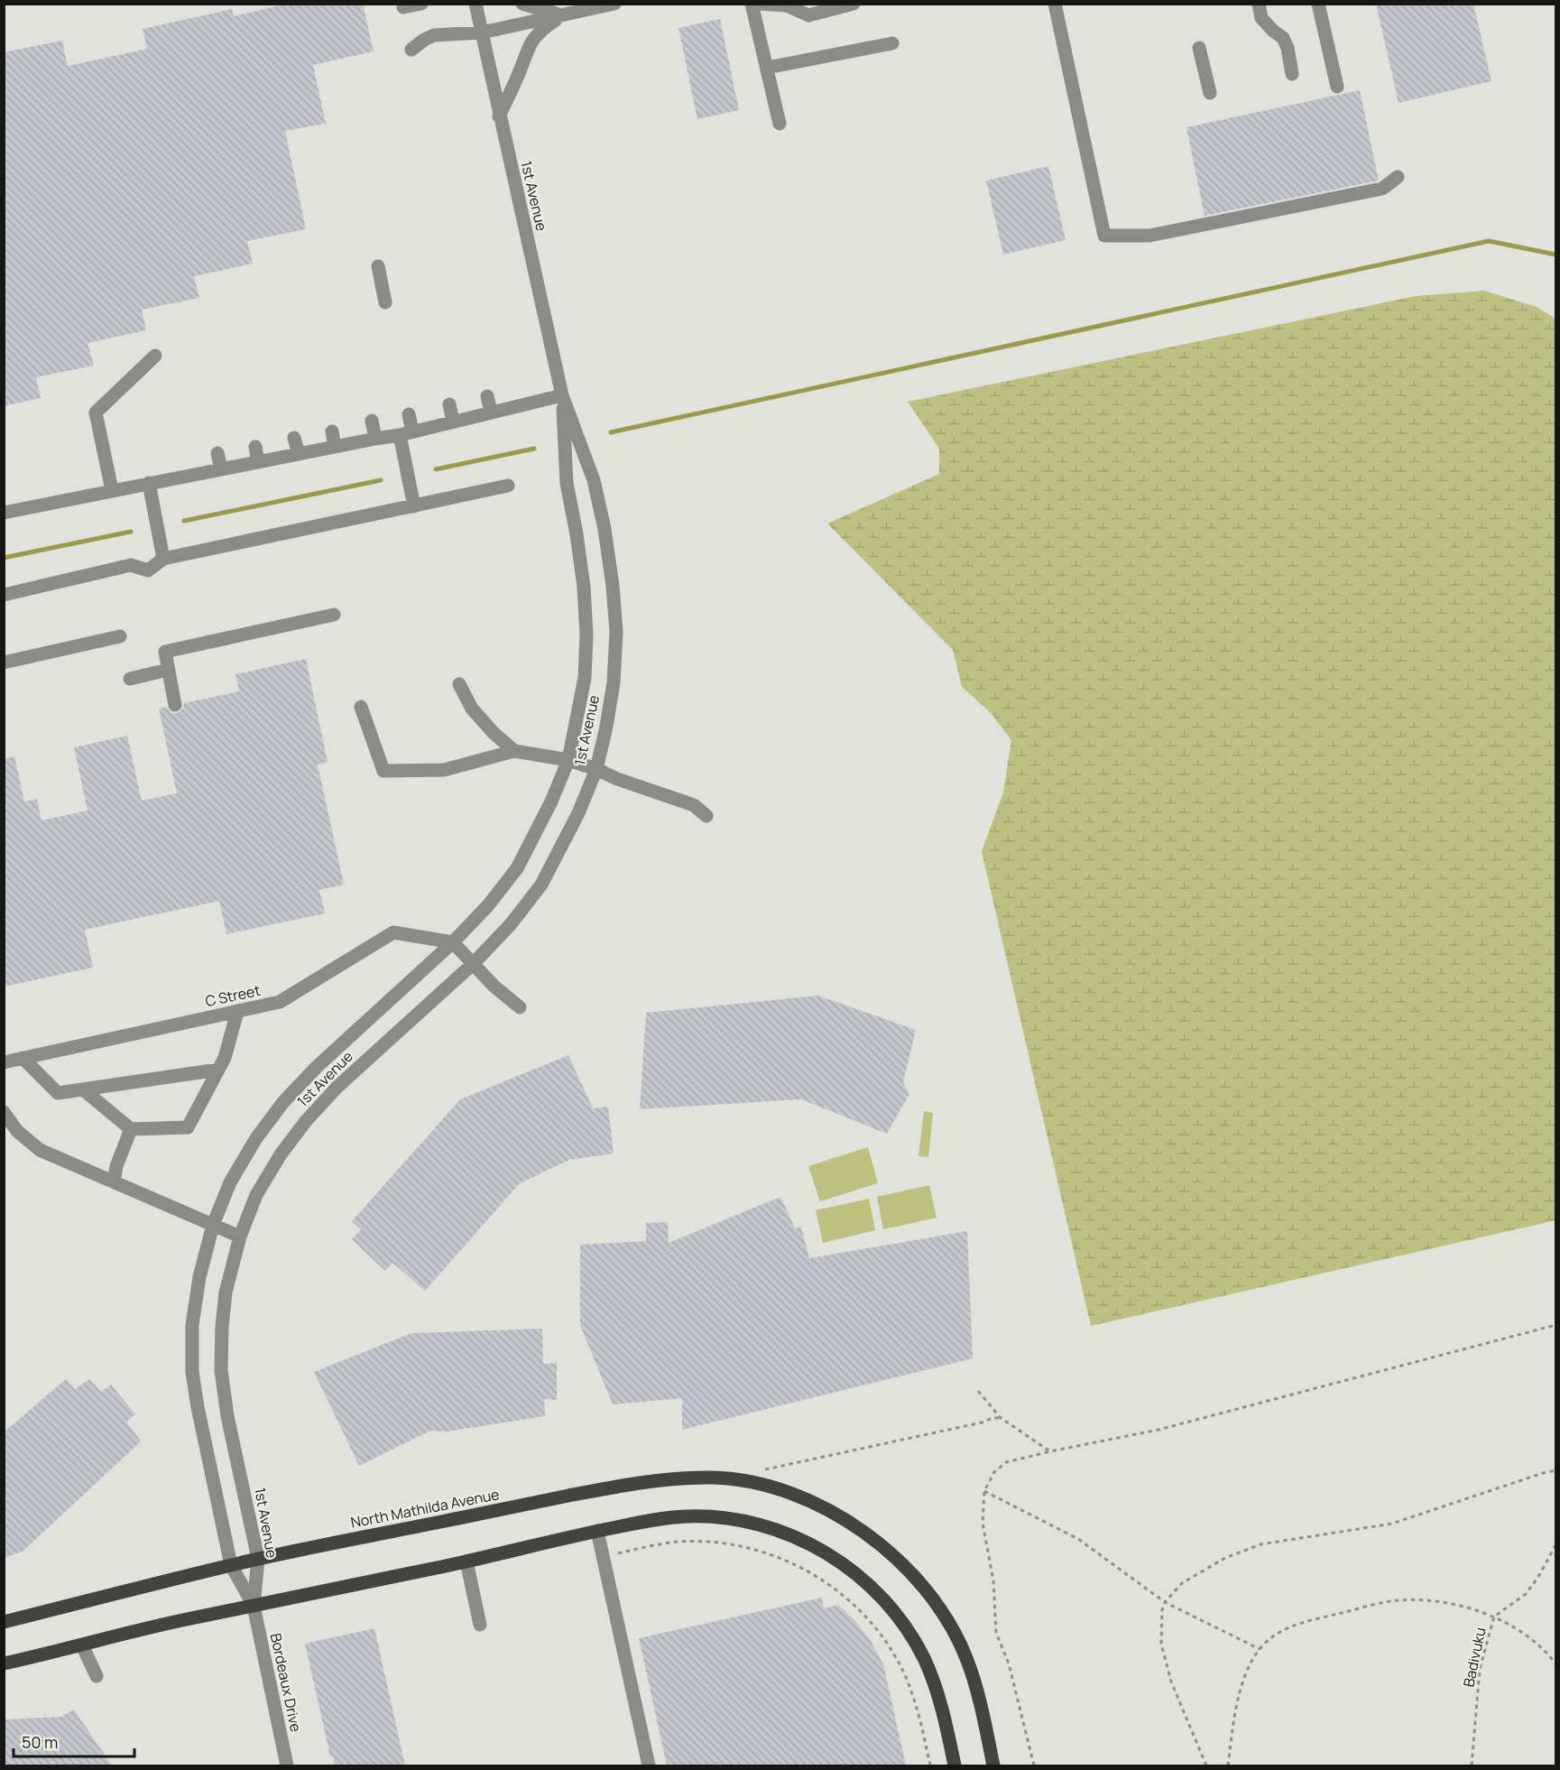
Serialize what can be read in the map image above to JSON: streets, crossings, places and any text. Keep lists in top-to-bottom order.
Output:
{
  "streets": {
    "main road": ["North Mathilda Avenue"],
    "street": ["1st Avenue", "C Street", "Bordeaux Drive"],
    "path": ["Badivuku"]
  },
  "crossings": [
    ["1st Avenue", "C Street"],
    ["1st Avenue", "North Mathilda Avenue"],
    ["1st Avenue", "Bordeaux Drive"]
  ],
  "scale_bar": "50 m"
}
